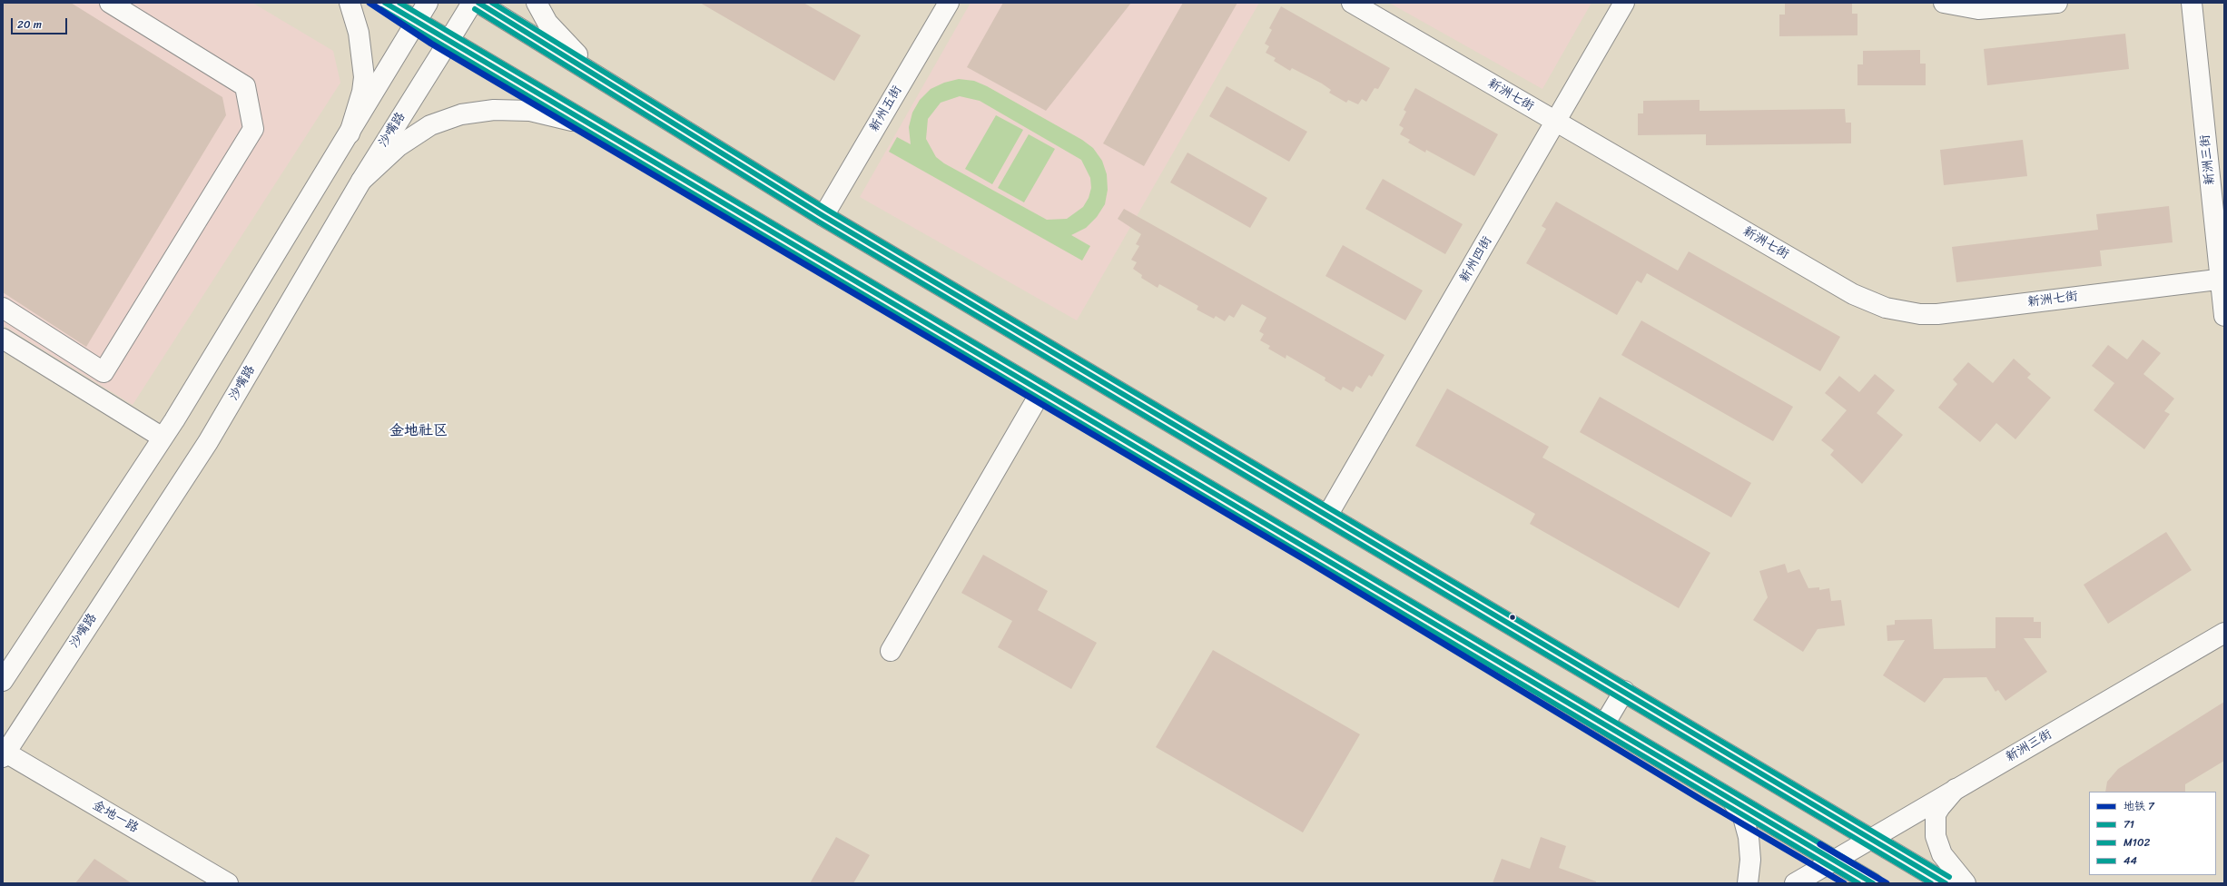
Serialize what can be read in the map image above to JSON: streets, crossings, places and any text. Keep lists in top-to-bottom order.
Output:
{
  "streets": {
    "street": [
      "新洲七街",
      "新州五街",
      "沙嘴路",
      "新洲三街",
      "新州四街",
      "金地一路"
    ]
  },
  "crossings": [
    ["新洲七街", "新洲三街"],
    ["新洲七街", "新州四街"],
    ["沙嘴路", "金地一路"]
  ],
  "districts": ["金地社区"],
  "lines": [
    "metro line 7",
    "transit line 71",
    "transit line 44",
    "transit line M102"
  ],
  "legend": [
    "地铁 7",
    "71",
    "M102",
    "44"
  ],
  "scale_bar": "20 m"
}
